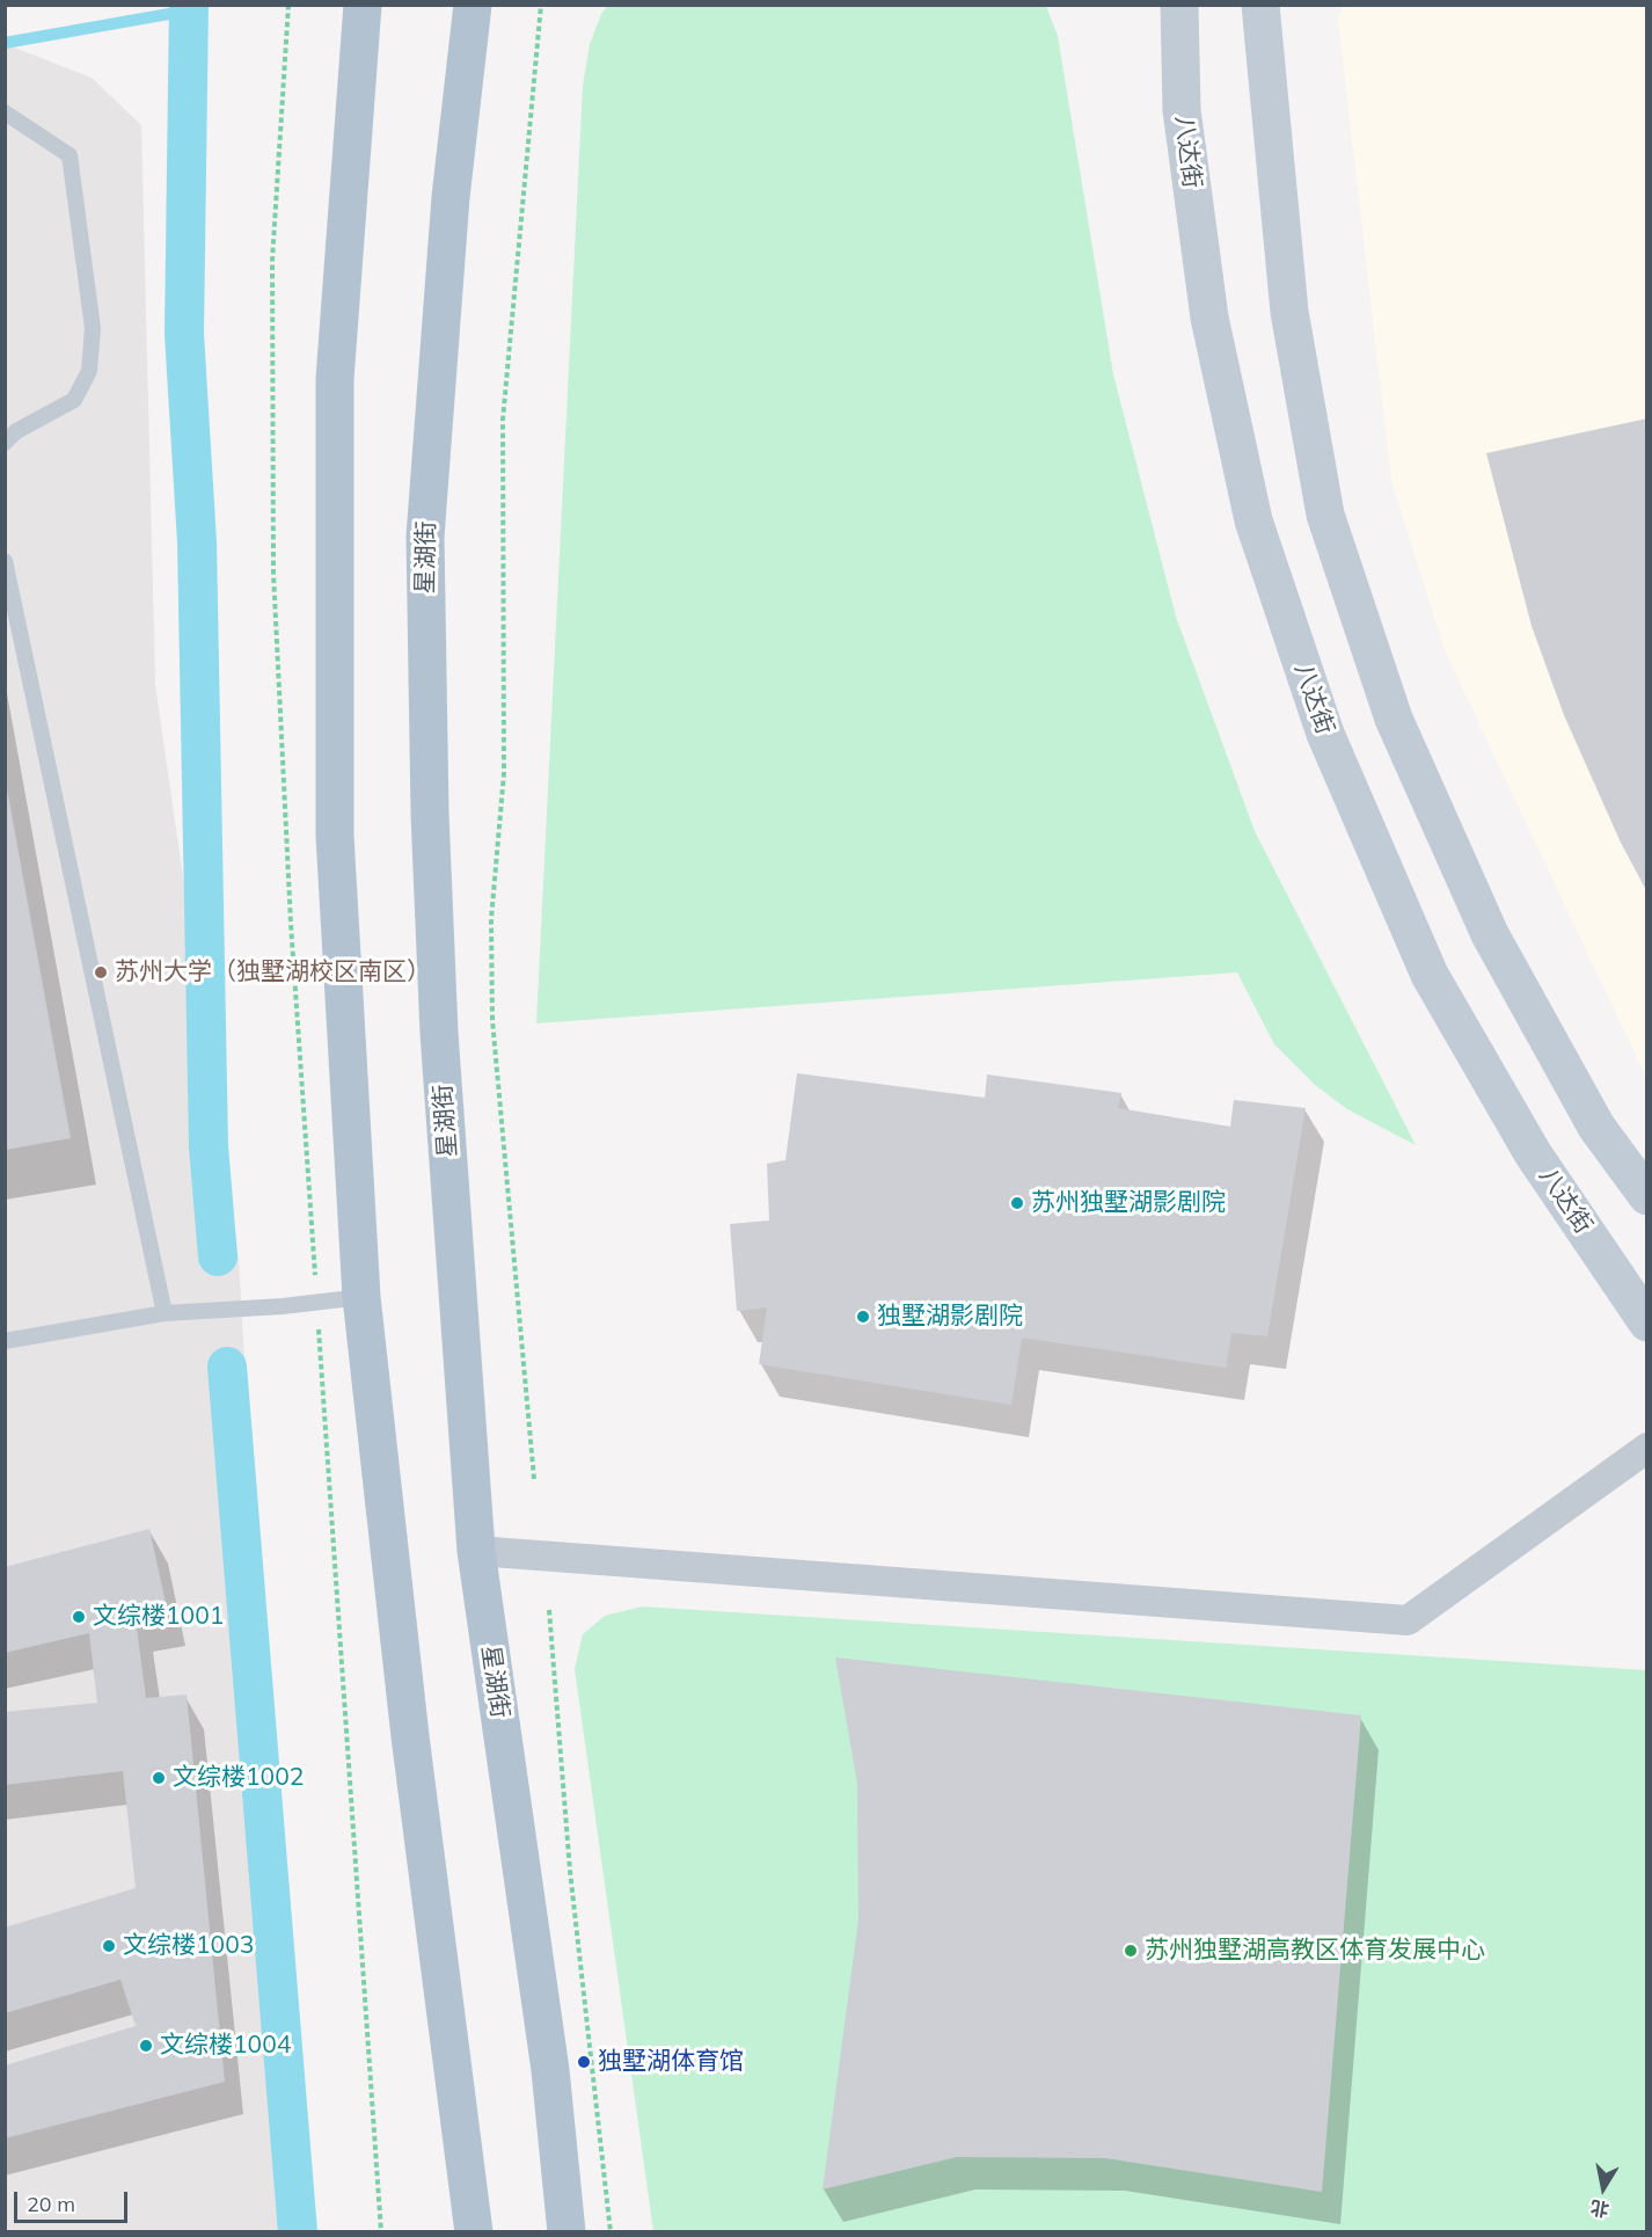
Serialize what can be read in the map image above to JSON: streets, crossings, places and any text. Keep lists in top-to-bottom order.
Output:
{
  "streets": {
    "main road": ["星湖街"],
    "street": ["八达街"]
  },
  "places": [
    "苏州大学（独墅湖校区南区）",
    "苏州独墅湖影剧院",
    "独墅湖影剧院",
    "文综楼1001",
    "文综楼1002",
    "文综楼1003",
    "苏州独墅湖高教区体育发展中心",
    "文综楼1004",
    "独墅湖体育馆"
  ],
  "scale_bar": "20 m",
  "north": "bottom"
}
